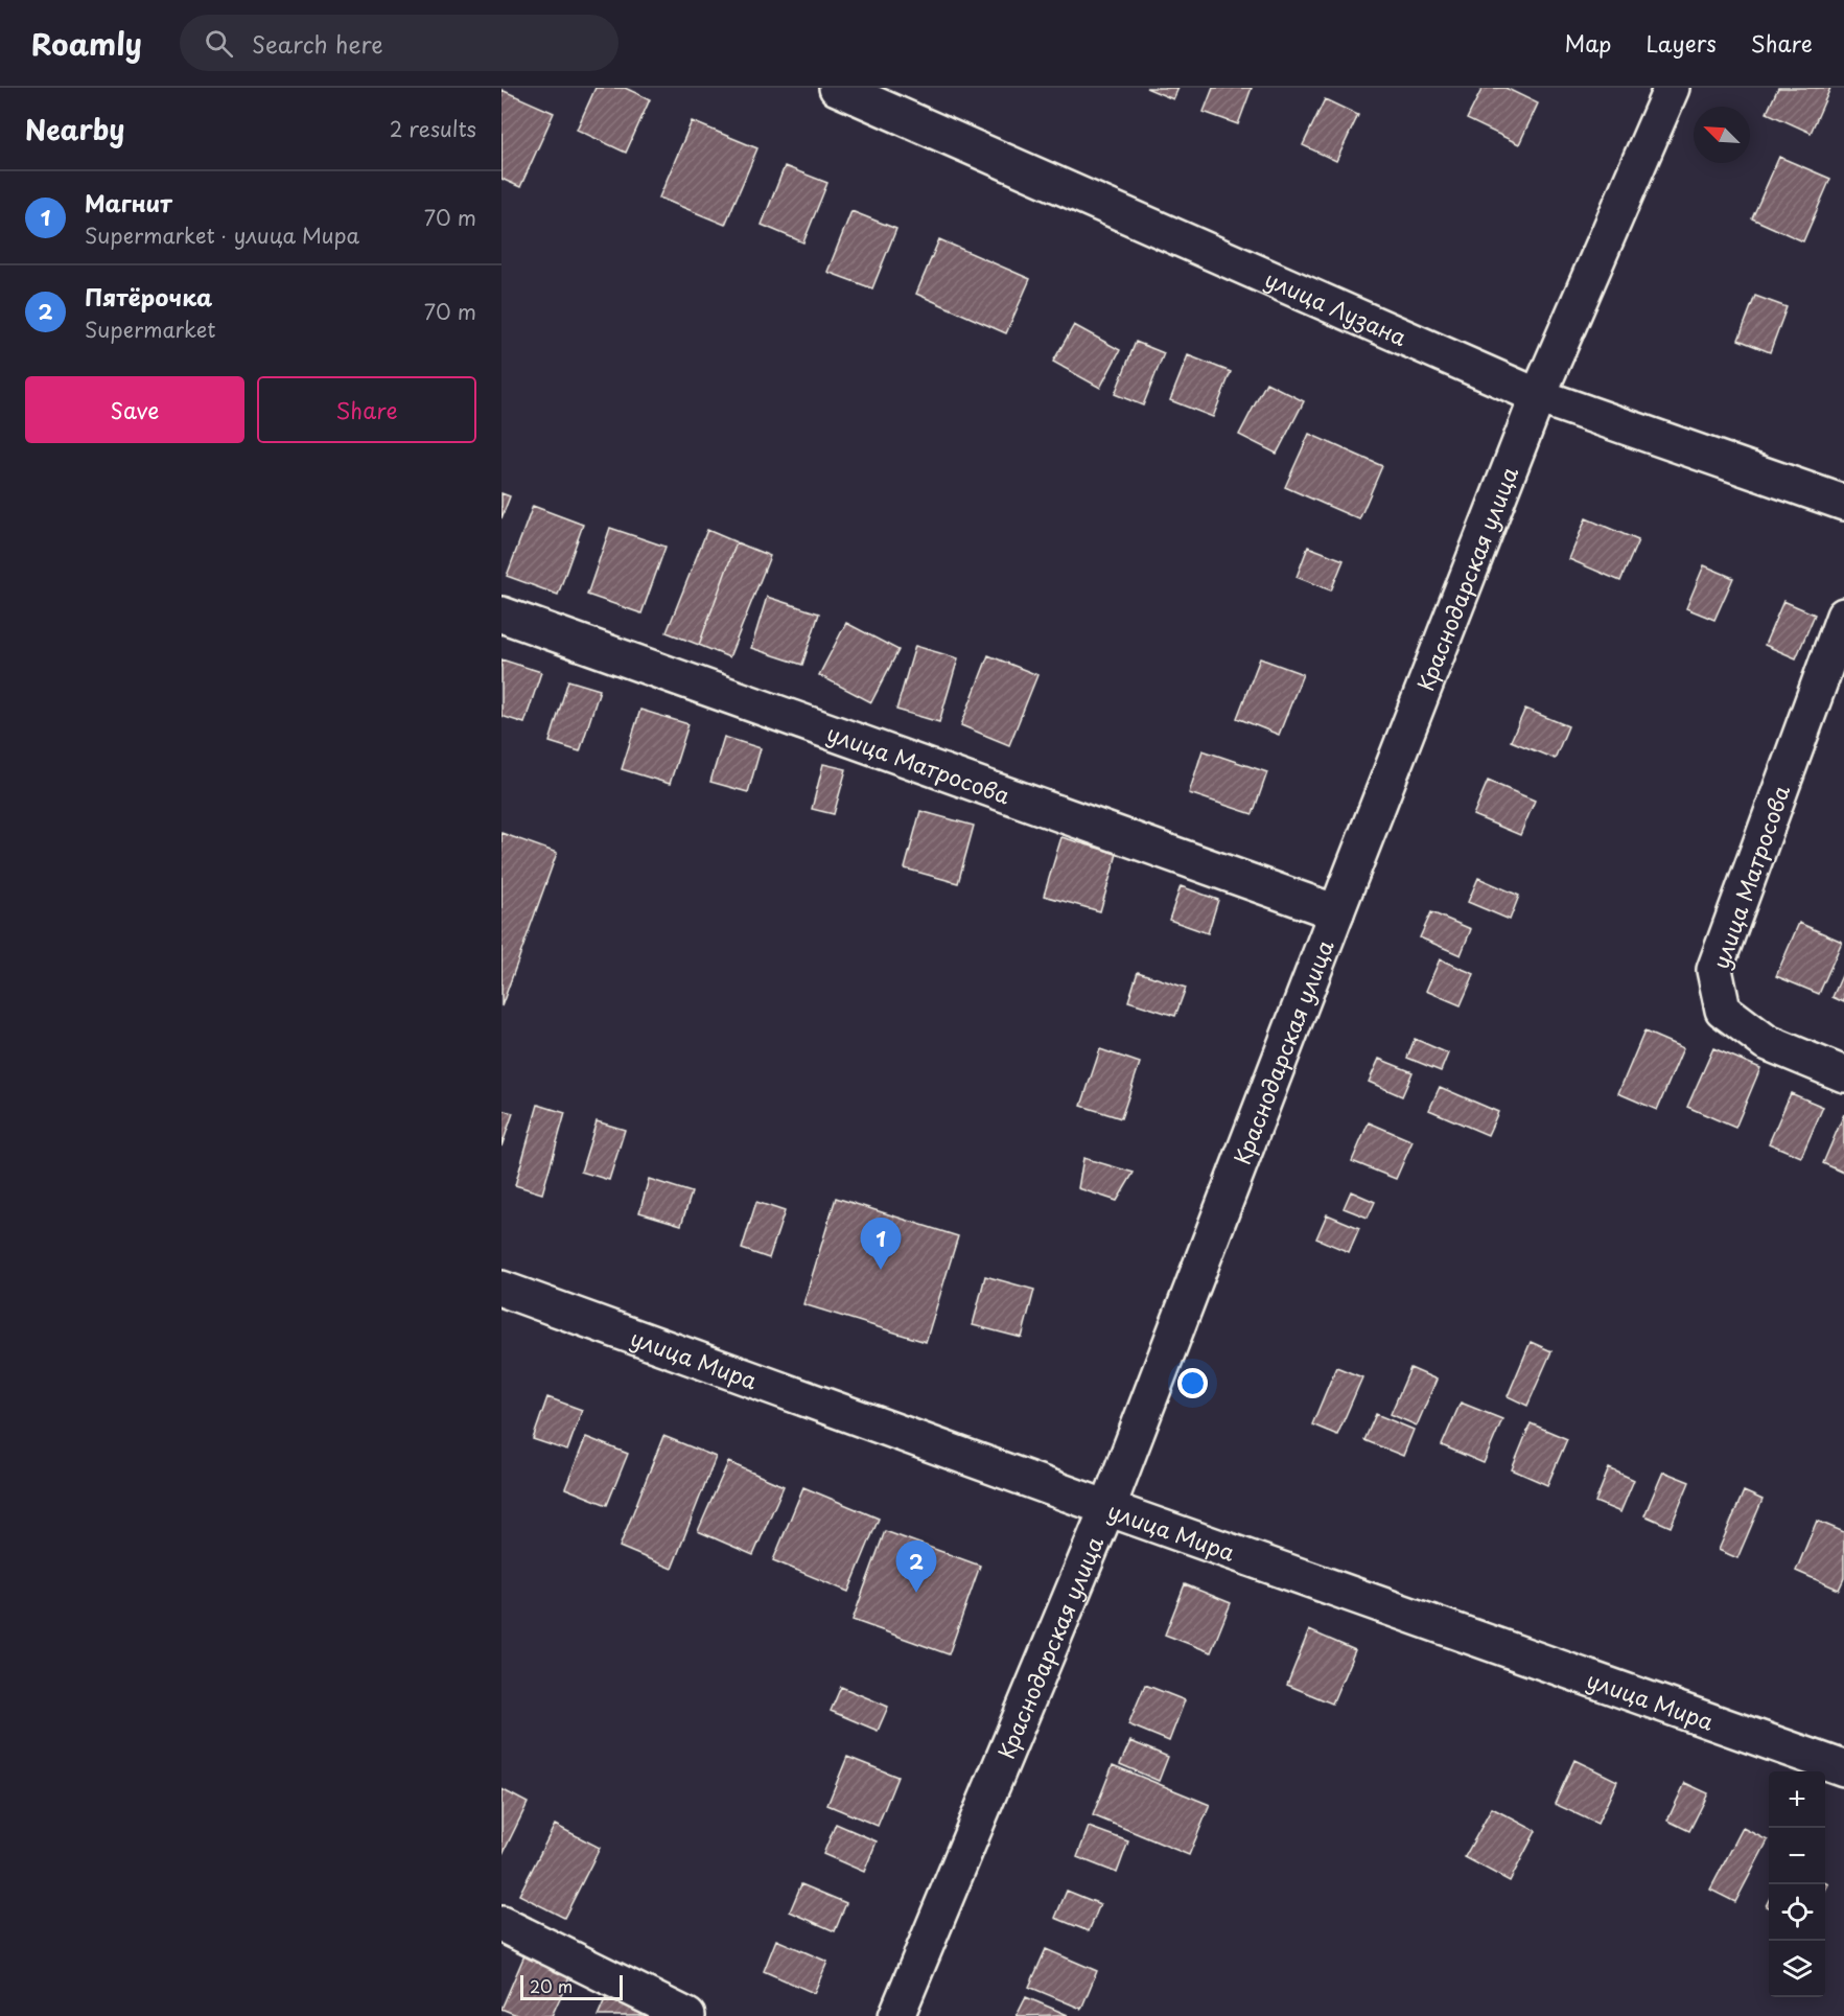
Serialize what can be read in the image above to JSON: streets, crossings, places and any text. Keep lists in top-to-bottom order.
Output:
{
  "streets": {
    "street": [
      "улица Лузана",
      "Краснодарская улица",
      "улица Матросова",
      "улица Мира"
    ]
  },
  "crossings": [
    ["улица Лузана", "Краснодарская улица"],
    ["Краснодарская улица", "улица Матросова"],
    ["Краснодарская улица", "улица Мира"]
  ],
  "scale_bar": "20 m",
  "north": "top left",
  "page": {
    "header": "Roamly",
    "search": "Search here",
    "nav": ["Map", "Layers", "Share"],
    "heading": ["Nearby", "2 results"],
    "list": [
      {
        "mark": "1",
        "name": "Магнит",
        "note": "Supermarket · улица Мира",
        "value": "70 m"
      },
      {
        "mark": "2",
        "name": "Пятёрочка",
        "note": "Supermarket",
        "value": "70 m"
      }
    ],
    "buttons": ["Save", "Share"],
    "pins": ["1", "2"],
    "map_buttons": ["+", "−"],
    "scale": "20 m"
  }
}
